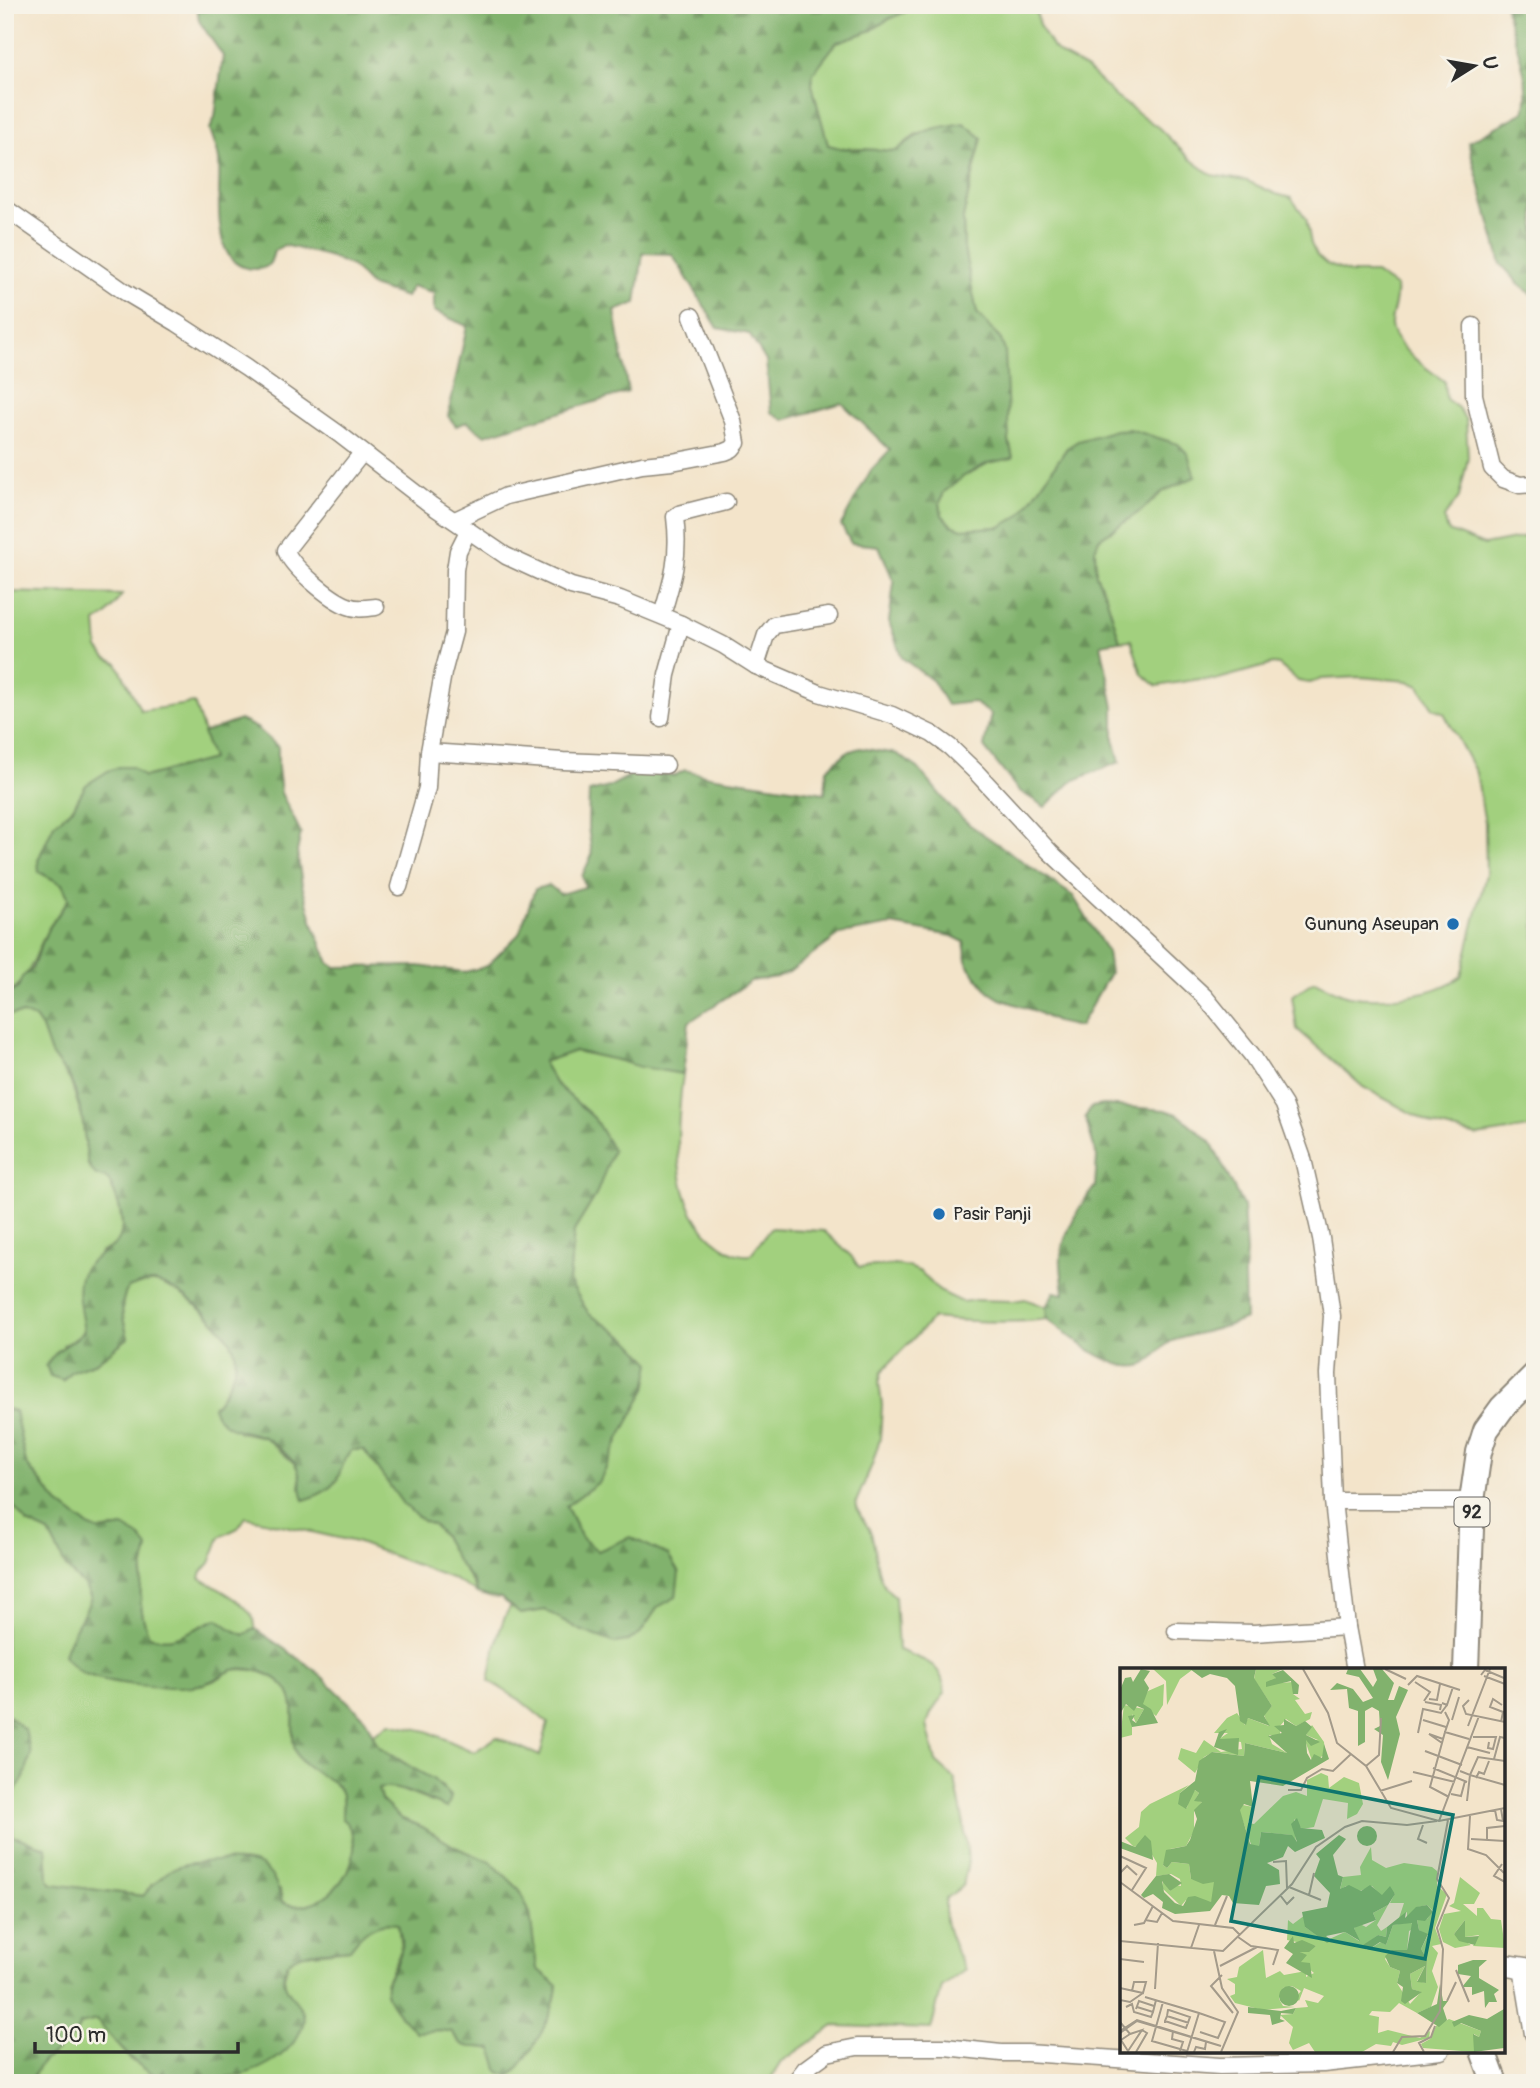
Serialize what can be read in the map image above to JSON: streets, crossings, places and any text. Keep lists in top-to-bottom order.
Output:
{
  "streets": {
    "main road": ["92"]
  },
  "places": ["Gunung Aseupan", "Pasir Panji"],
  "scale_bar": "100 m",
  "north": "right"
}
